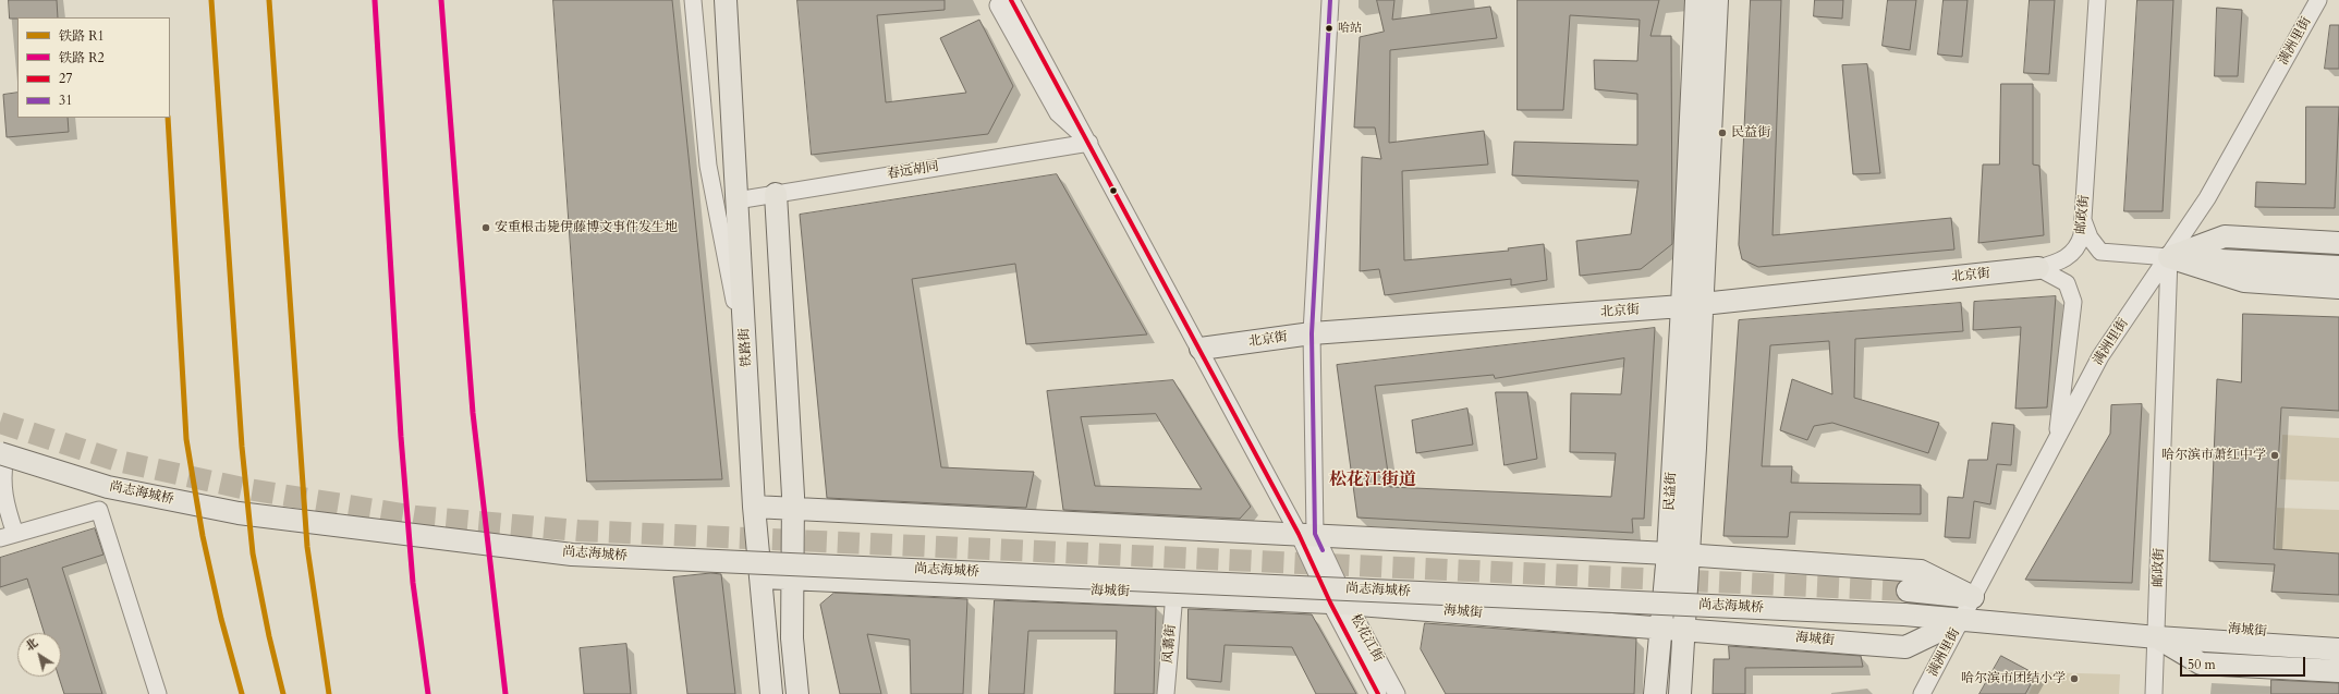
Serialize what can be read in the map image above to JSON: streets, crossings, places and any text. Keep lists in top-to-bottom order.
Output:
{
  "streets": {
    "main road": [
      "北京街",
      "铁路街",
      "民益街",
      "尚志海城桥",
      "海城街"
    ],
    "street": [
      "满洲里街",
      "春远胡同",
      "邮政街",
      "松花江街",
      "凤翥街"
    ]
  },
  "crossings": [
    ["满洲里街", "邮政街"],
    ["满洲里街", "尚志海城桥"],
    ["满洲里街", "海城街"],
    ["春远胡同", "铁路街"],
    ["春远胡同", "松花江街"],
    ["邮政街", "北京街"],
    ["邮政街", "海城街"],
    ["北京街", "民益街"],
    ["北京街", "松花江街"],
    ["铁路街", "海城街"],
    ["民益街", "海城街"],
    ["尚志海城桥", "海城街"],
    ["海城街", "松花江街"],
    ["海城街", "凤翥街"]
  ],
  "districts": ["松花江街道"],
  "places": [
    "哈站",
    "民益街",
    "安重根击毙伊藤博文事件发生地",
    "哈尔滨市萧红中学",
    "哈尔滨市团结小学"
  ],
  "lines": [
    "rail line R1",
    "rail line R2",
    "transit line 27",
    "transit line 31"
  ],
  "legend": [
    "铁路 R1",
    "铁路 R2",
    "27",
    "31"
  ],
  "scale_bar": "50 m",
  "north": "top left"
}
